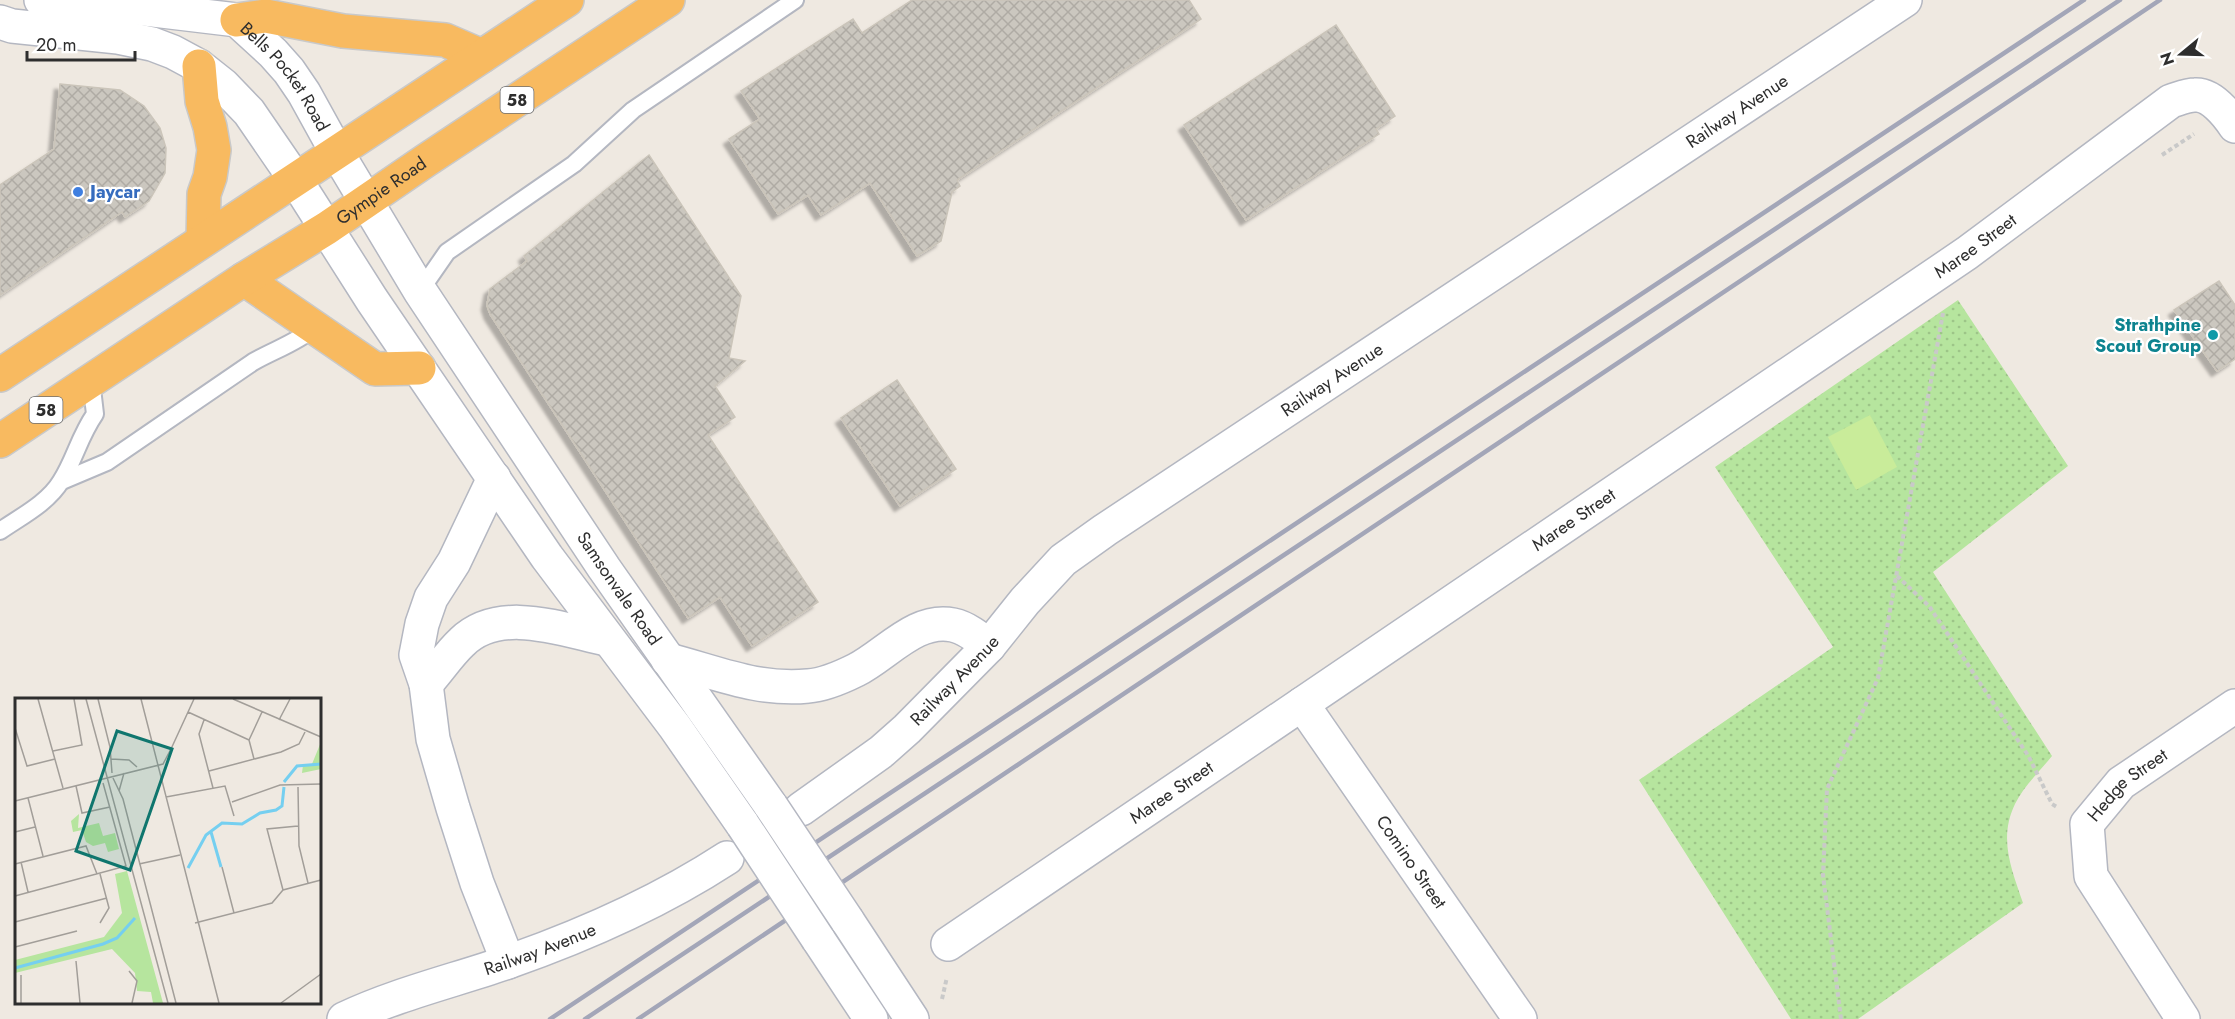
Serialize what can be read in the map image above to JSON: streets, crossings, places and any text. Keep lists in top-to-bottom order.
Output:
{
  "streets": {
    "highway": ["58", "Gympie Road"],
    "street": [
      "Bells Pocket Road",
      "Railway Avenue",
      "Maree Street",
      "Samsonvale Road",
      "Hedge Street",
      "Comino Street"
    ]
  },
  "crossings": [
    ["Bells Pocket Road", "Samsonvale Road"],
    ["Railway Avenue", "Samsonvale Road"],
    ["Gympie Road", "Samsonvale Road"],
    ["Maree Street", "Comino Street"]
  ],
  "places": ["Jaycar", "Strathpine Scout Group"],
  "scale_bar": "20 m",
  "north": "left"
}
